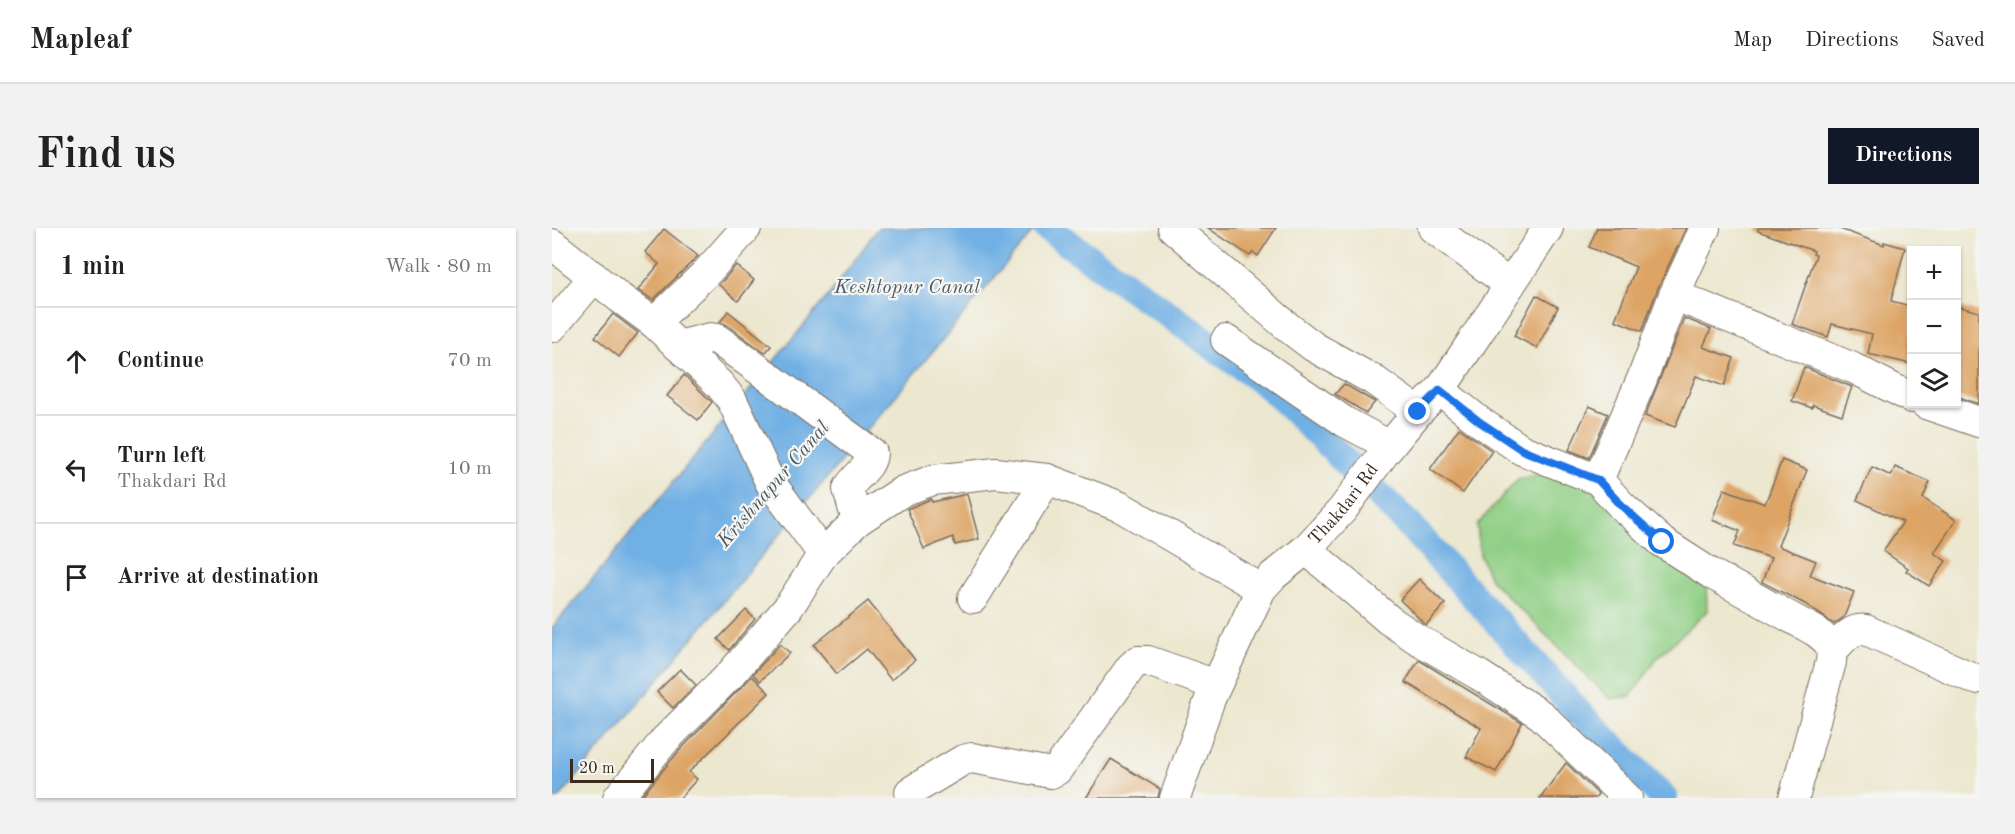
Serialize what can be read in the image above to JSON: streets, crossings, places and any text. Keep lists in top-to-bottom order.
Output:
{
  "streets": {
    "street": ["Thakdari Rd"]
  },
  "water": ["Keshtopur Canal", "Krishnapur Canal"],
  "scale_bar": "20 m",
  "page": {
    "header": "Mapleaf",
    "nav": ["Map", "Directions", "Saved"],
    "buttons": "Directions",
    "title": "Find us",
    "heading": ["1 min", "Walk · 80 m"],
    "map_buttons": ["+", "−"],
    "list": [
      ["Continue", "70 m"],
      ["Turn left", "Thakdari Rd", "10 m"],
      "Arrive at destination"
    ],
    "scale": "20 m"
  }
}
